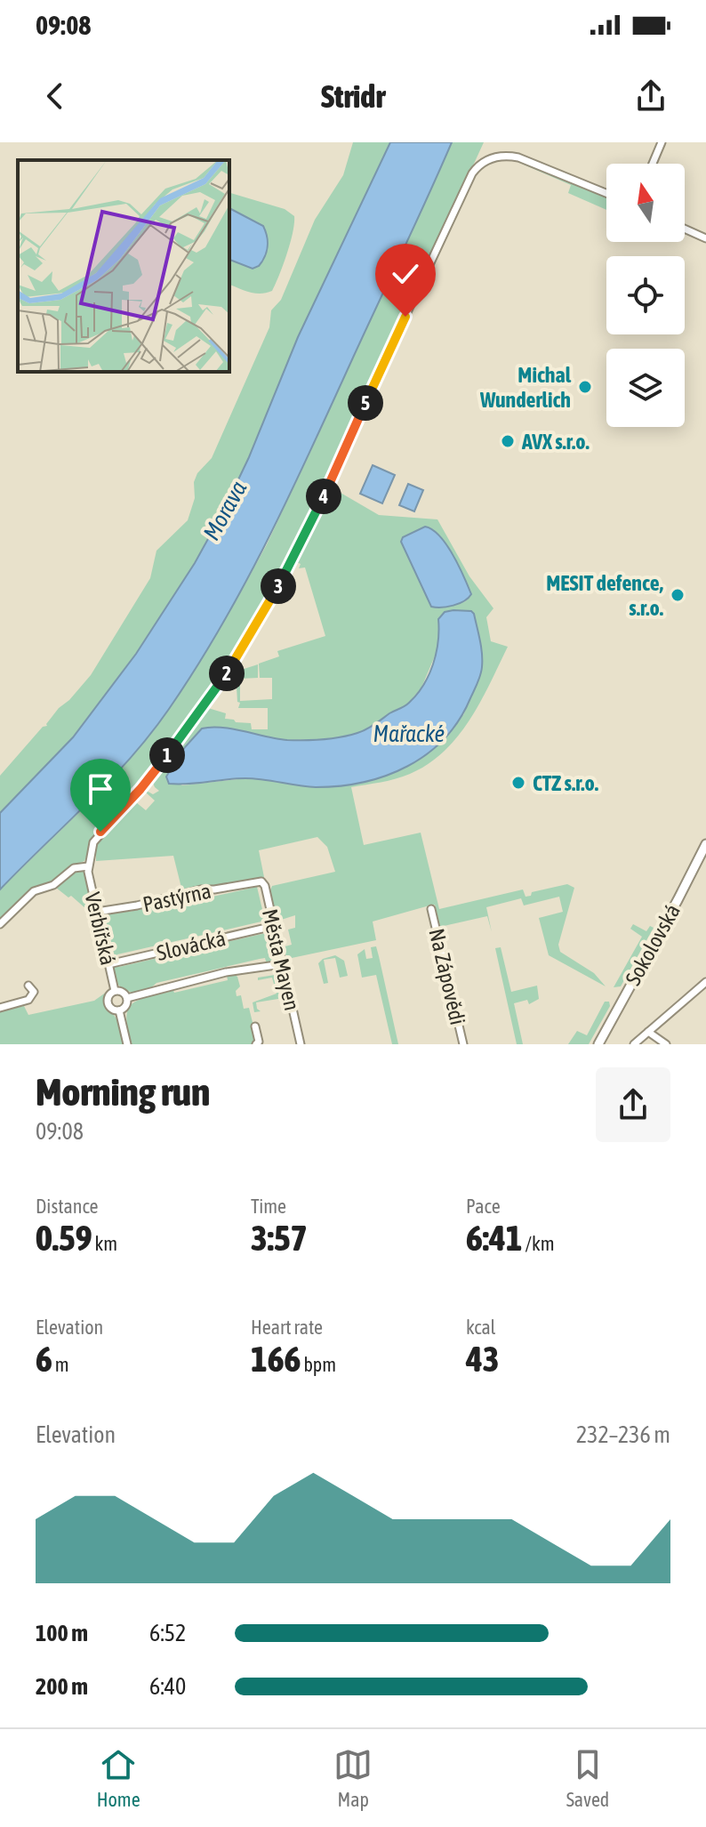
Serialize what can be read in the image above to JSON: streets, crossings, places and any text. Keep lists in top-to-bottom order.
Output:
{
  "streets": {
    "main road": ["Sokolovská"],
    "street": [
      "Pastýrna",
      "Verbířská",
      "Slovácká",
      "Města Mayen",
      "Na Zápovědi"
    ]
  },
  "crossings": [
    ["Pastýrna", "Verbířská"],
    ["Pastýrna", "Města Mayen"],
    ["Verbířská", "Slovácká"],
    ["Slovácká", "Města Mayen"]
  ],
  "water": ["Morava", "Mařacké"],
  "places": [
    "Michal Wunderlich",
    "AVX s.r.o.",
    "MESIT defence, s.r.o.",
    "CTZ s.r.o."
  ],
  "north": "top",
  "page": {
    "status": "09:08",
    "header": "Stridr",
    "pins": [
      "5",
      "4",
      "3",
      "2",
      "1"
    ],
    "heading": ["Morning run", "09:08"],
    "stats": [
      ["Distance", "0.59 km"],
      ["Time", "3:57"],
      ["Pace", "6:41 /km"],
      ["Elevation", "6 m"],
      ["Heart rate", "166 bpm"],
      ["kcal", "43"]
    ],
    "chart": ["Elevation", "232–236 m"],
    "list": [
      {
        "name": "100 m",
        "note": "6:52"
      },
      {
        "name": "200 m",
        "note": "6:40"
      }
    ],
    "tabs": ["Home", "Map", "Saved"]
  }
}
